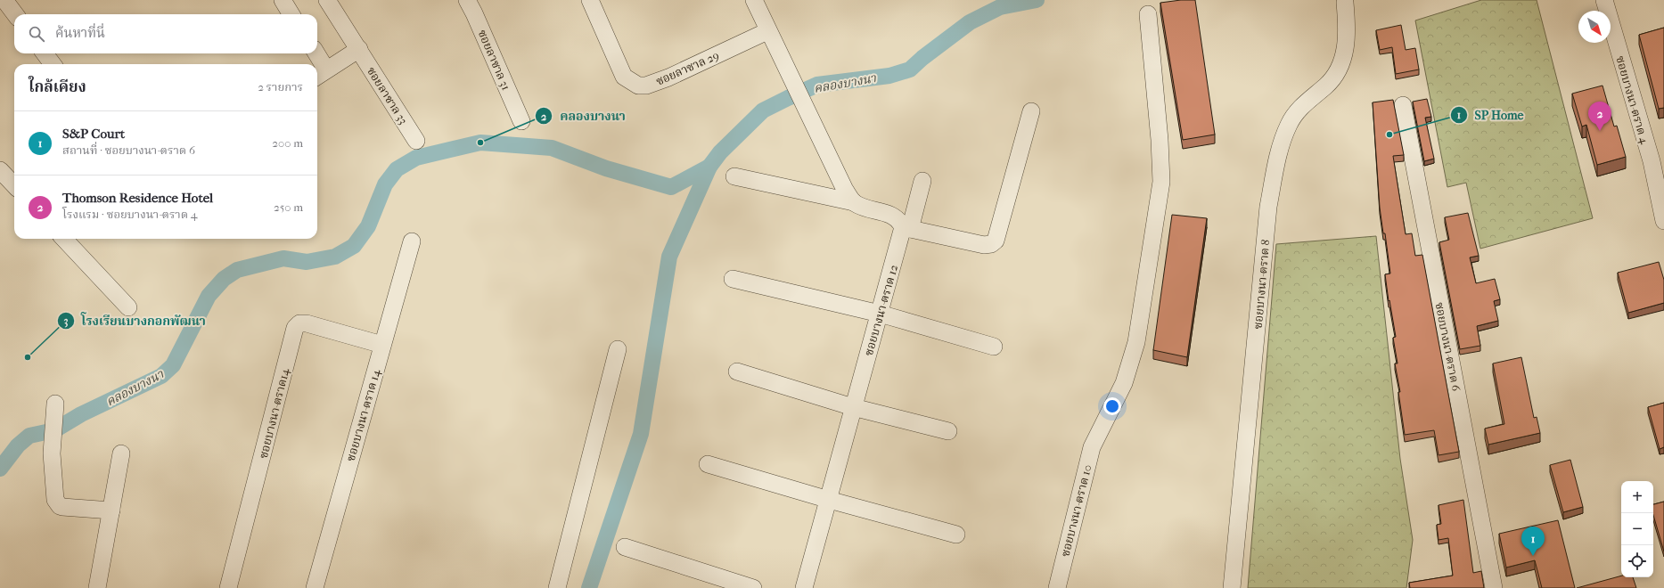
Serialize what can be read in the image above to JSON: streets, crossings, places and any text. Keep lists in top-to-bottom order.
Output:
{
  "streets": {
    "street": [
      "ซอยลาซาล 31",
      "ซอยลาซาล 29",
      "ซอยลาซาล 33",
      "ซอยบางนา-ตราด 4",
      "ซอยบางนา-ตราด 8",
      "ซอยบางนา-ตราด 12",
      "ซอยบางนา-ตราด 6",
      "ซอยบางนา-ตราด14",
      "ซอยบางนา-ตราด 14",
      "ซอยบางนา-ตราด 10"
    ]
  },
  "crossings": [
    ["ซอยบางนา-ตราด14", "ซอยบางนา-ตราด 14"]
  ],
  "water": ["คลองบางนา"],
  "places": ["SP Home", "คลองบางนา", "โรงเรียนบางกอกพัฒนา"],
  "north": "bottom right",
  "page": {
    "search": "ค้นหาที่นี่",
    "heading": ["ใกล้เคียง", "2 รายการ"],
    "pins": ["2", "1"],
    "list": [
      {
        "mark": "1",
        "name": "S&P Court",
        "note": "สถานที่ · ซอยบางนา-ตราด 6",
        "value": "200 m"
      },
      {
        "mark": "2",
        "name": "Thomson Residence Hotel",
        "note": "โรงแรม · ซอยบางนา-ตราด 4",
        "value": "250 m"
      }
    ],
    "map_buttons": ["+", "−"]
  }
}
